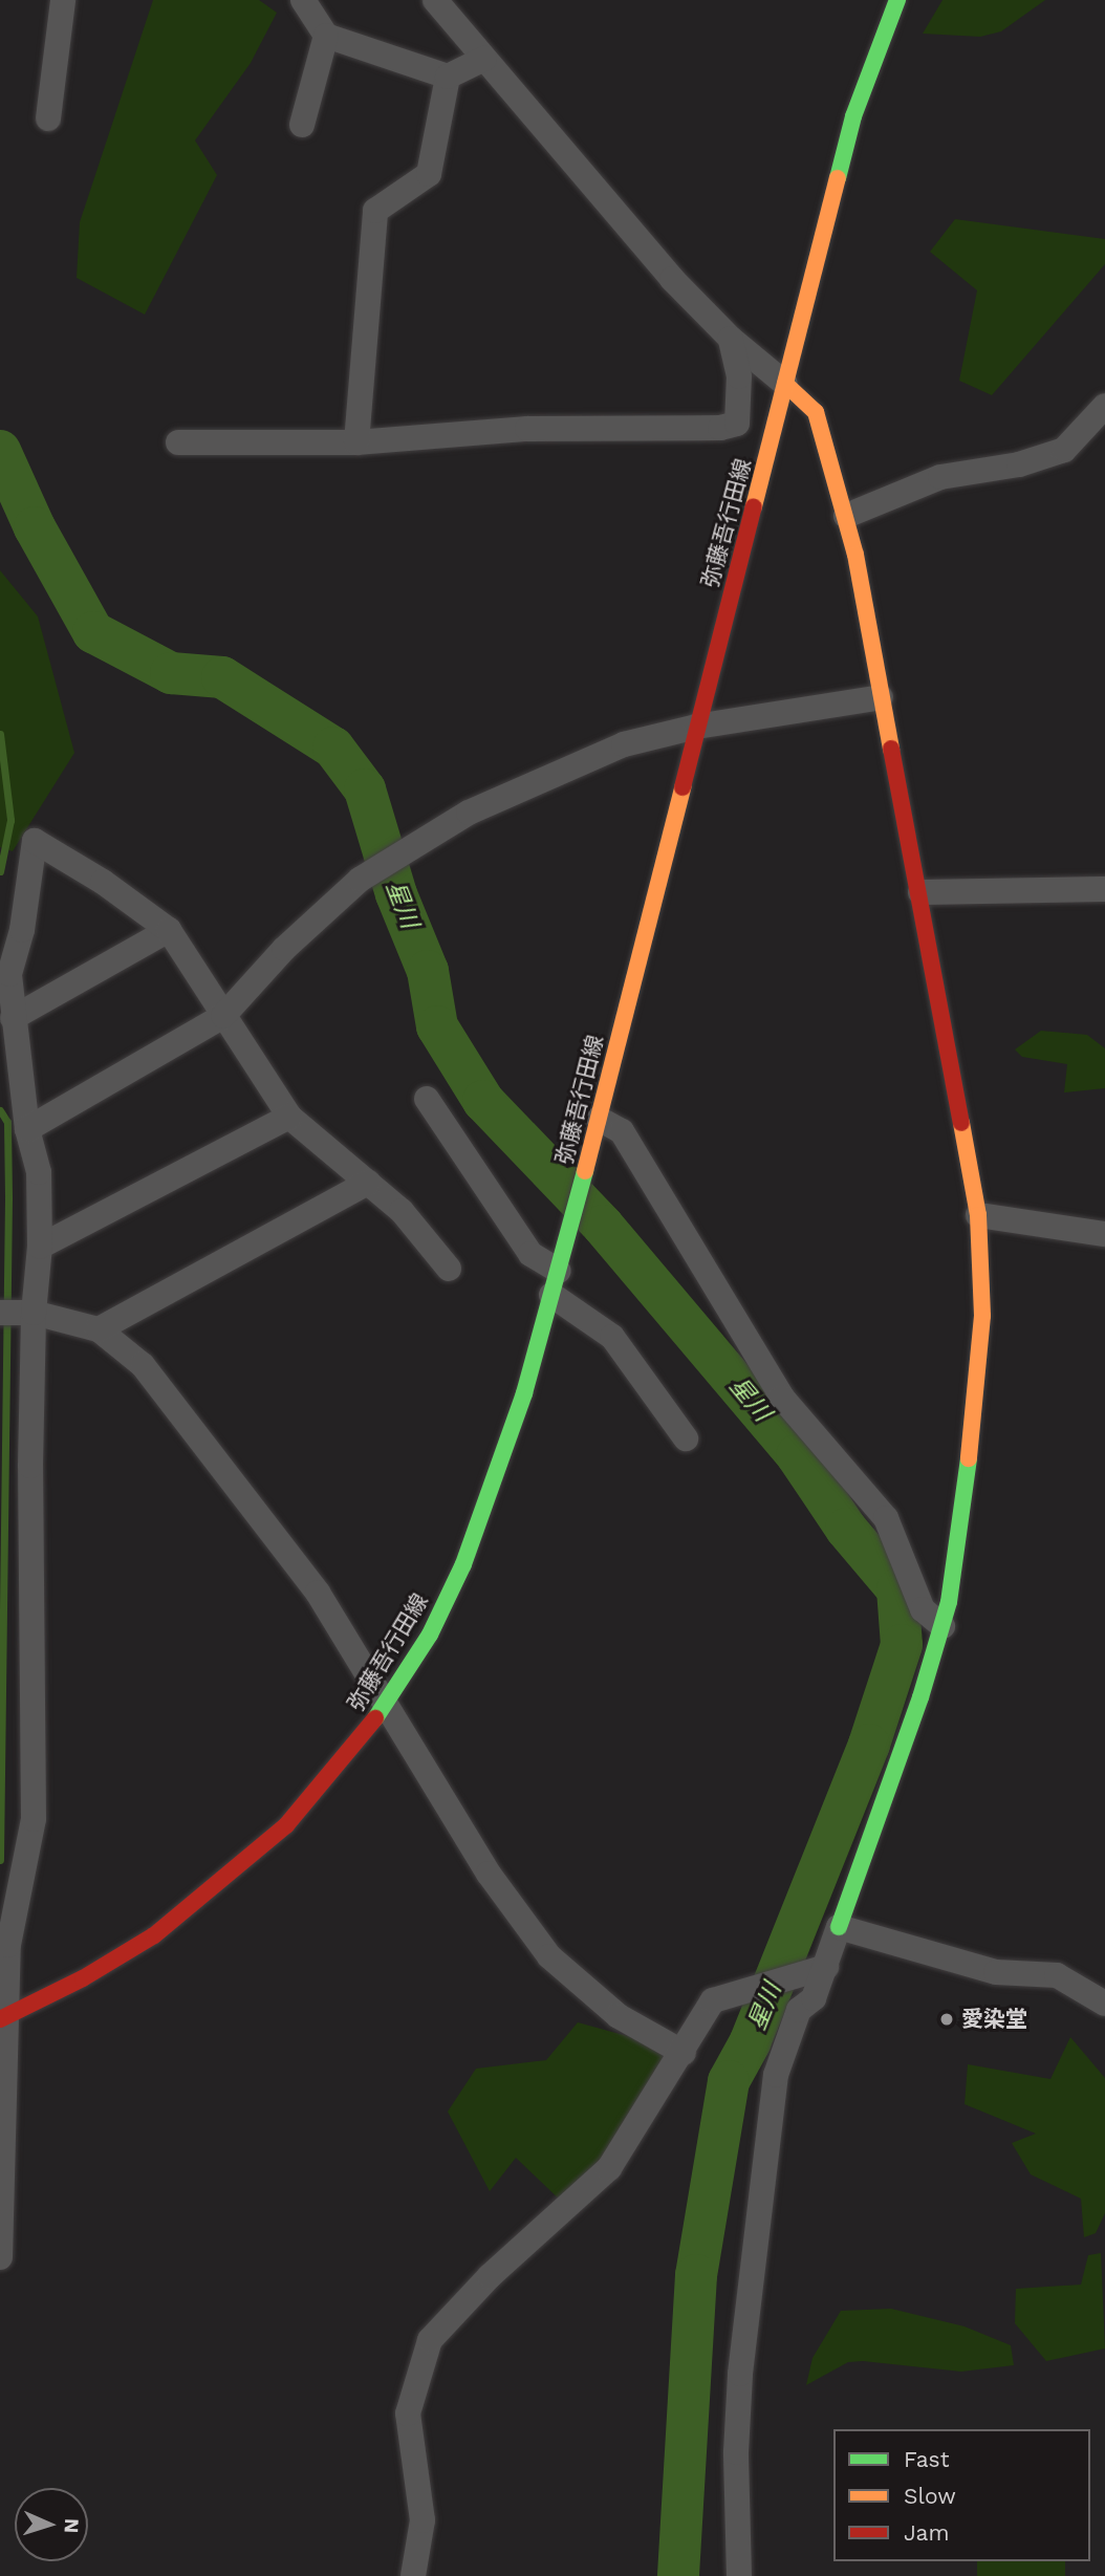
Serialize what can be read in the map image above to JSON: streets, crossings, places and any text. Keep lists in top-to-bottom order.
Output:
{
  "streets": {
    "main road": ["弥藤吾行田線"]
  },
  "water": ["星川"],
  "places": ["愛染堂"],
  "legend": ["Fast", "Slow", "Jam"],
  "north": "right"
}
